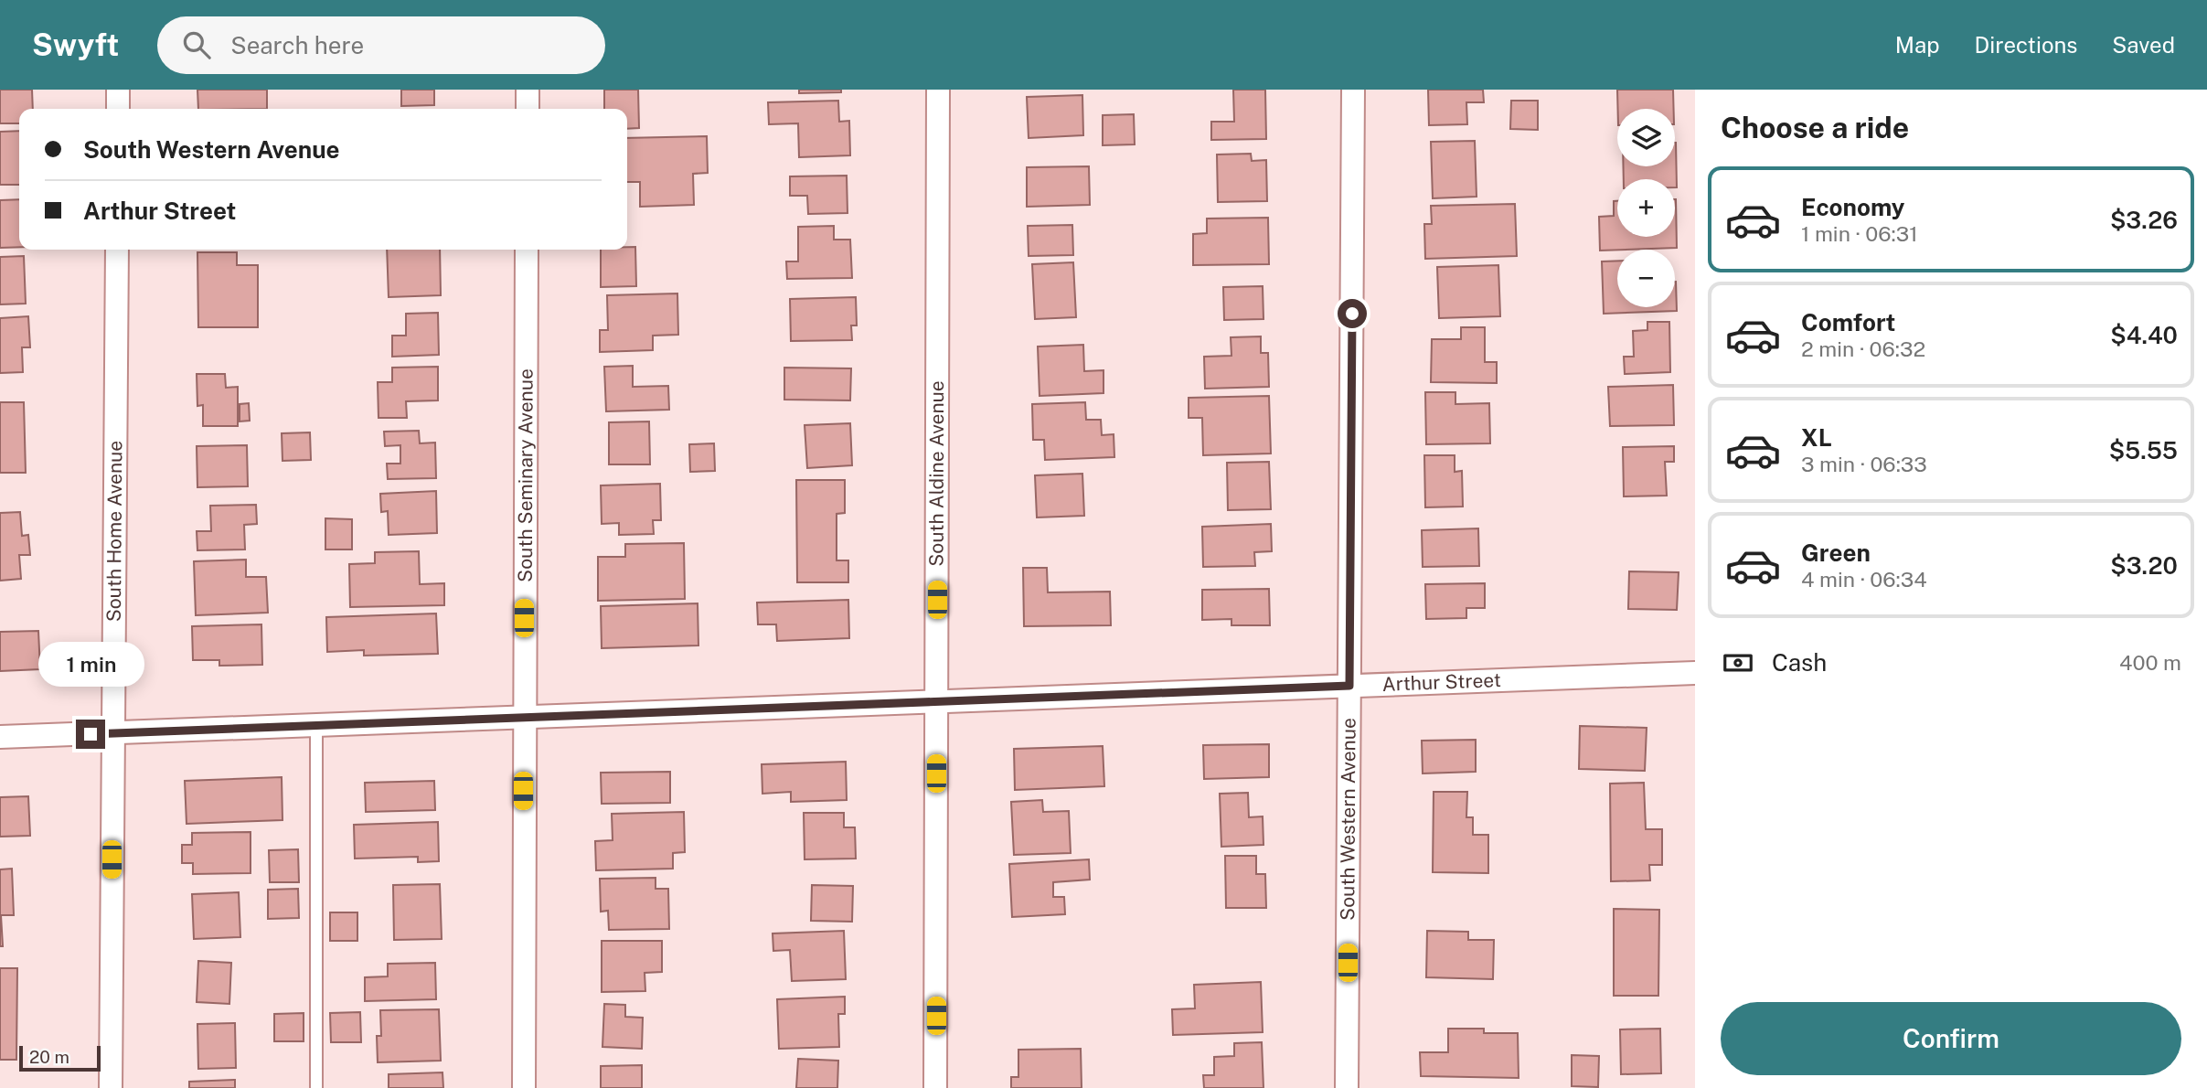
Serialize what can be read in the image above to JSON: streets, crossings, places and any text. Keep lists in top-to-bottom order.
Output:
{
  "streets": {
    "street": [
      "South Aldine Avenue",
      "South Seminary Avenue",
      "South Home Avenue",
      "Arthur Street",
      "South Western Avenue"
    ]
  },
  "crossings": [
    ["South Aldine Avenue", "Arthur Street"],
    ["South Seminary Avenue", "Arthur Street"],
    ["South Home Avenue", "Arthur Street"],
    ["Arthur Street", "South Western Avenue"]
  ],
  "scale_bar": "20 m",
  "page": {
    "header": "Swyft",
    "search": "Search here",
    "nav": ["Map", "Directions", "Saved"],
    "heading": "Choose a ride",
    "map_buttons": ["+", "−"],
    "banner": ["South Western Avenue", "Arthur Street"],
    "list": [
      {
        "name": "Economy",
        "note": "1 min · 06:31",
        "value": "$3.26"
      },
      {
        "name": "Comfort",
        "note": "2 min · 06:32",
        "value": "$4.40"
      },
      {
        "name": "XL",
        "note": "3 min · 06:33",
        "value": "$5.55"
      },
      {
        "name": "Green",
        "note": "4 min · 06:34",
        "value": "$3.20"
      }
    ],
    "pay": ["Cash", "400 m"],
    "bubble": "1 min",
    "buttons": "Confirm",
    "scale": "20 m"
  }
}
